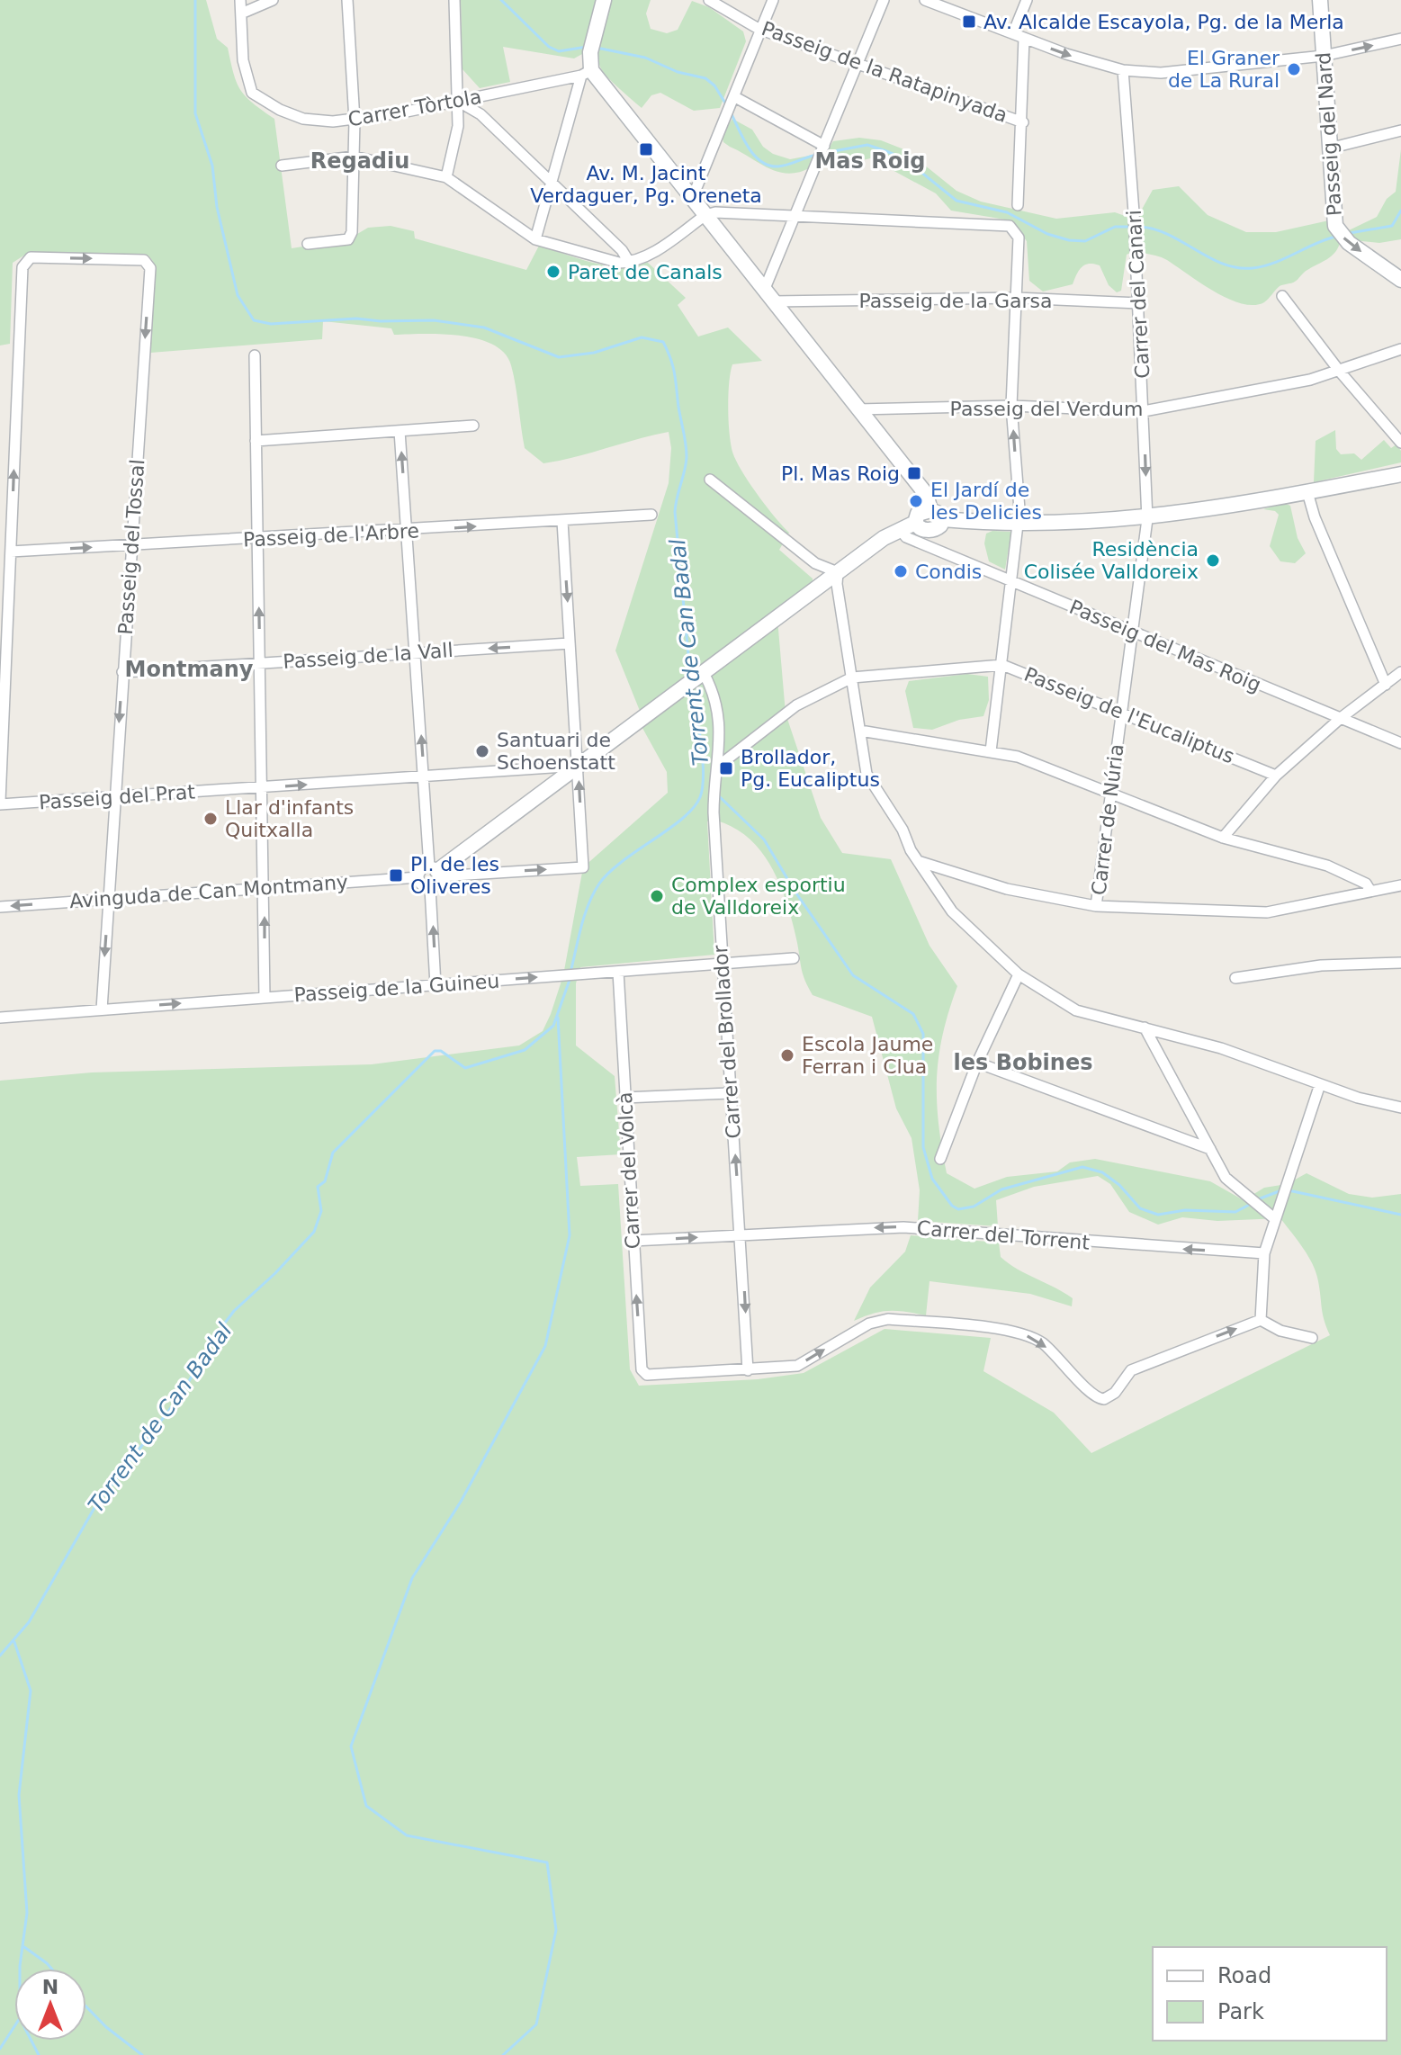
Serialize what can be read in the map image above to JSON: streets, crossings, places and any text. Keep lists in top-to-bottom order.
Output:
{
  "streets": {
    "street": [
      "Passeig de la Ratapinyada",
      "Carrer Tòrtola",
      "Passeig del Nard",
      "Carrer del Canari",
      "Passeig de la Garsa",
      "Passeig del Verdum",
      "Passeig de l'Arbre",
      "Passeig del Tossal",
      "Passeig del Mas Roig",
      "Passeig de la Vall",
      "Passeig de l'Eucaliptus",
      "Passeig del Prat",
      "Carrer de Núria",
      "Avinguda de Can Montmany",
      "Passeig de la Guineu",
      "Carrer del Brollador",
      "Carrer del Volcà",
      "Carrer del Torrent"
    ]
  },
  "crossings": [
    ["Carrer del Canari", "Passeig de la Garsa"],
    ["Carrer del Canari", "Passeig del Verdum"],
    ["Carrer del Canari", "Carrer de Núria"],
    ["Passeig de l'Arbre", "Passeig del Tossal"],
    ["Passeig del Tossal", "Passeig de la Vall"],
    ["Passeig del Tossal", "Passeig del Prat"],
    ["Passeig del Tossal", "Avinguda de Can Montmany"],
    ["Passeig del Tossal", "Passeig de la Guineu"],
    ["Passeig del Mas Roig", "Carrer de Núria"],
    ["Passeig de l'Eucaliptus", "Carrer de Núria"],
    ["Passeig de la Guineu", "Carrer del Brollador"],
    ["Passeig de la Guineu", "Carrer del Volcà"],
    ["Carrer del Brollador", "Carrer del Volcà"],
    ["Carrer del Brollador", "Carrer del Torrent"],
    ["Carrer del Volcà", "Carrer del Torrent"]
  ],
  "one_way": ["Passeig de l'Arbre", "Passeig de la Guineu"],
  "districts": [
    "Regadiu",
    "Mas Roig",
    "Montmany",
    "les Bobines"
  ],
  "water": ["Torrent de Can Badal"],
  "places": {
    "transit": [
      "Av. Alcalde Escayola, Pg. de la Merla",
      "Av. M. Jacint Verdaguer, Pg. Oreneta",
      "Pl. Mas Roig",
      "Brollador, Pg. Eucaliptus",
      "Pl. de les Oliveres"
    ],
    "other": [
      "El Graner de La Rural",
      "Paret de Canals",
      "El Jardí de les Delicies",
      "Residència Colisée Valldoreix",
      "Condis",
      "Santuari de Schoenstatt",
      "Llar d'infants Quitxalla",
      "Complex esportiu de Valldoreix",
      "Escola Jaume Ferran i Clua"
    ]
  },
  "legend": ["Road", "Park"],
  "north": "top"
}
